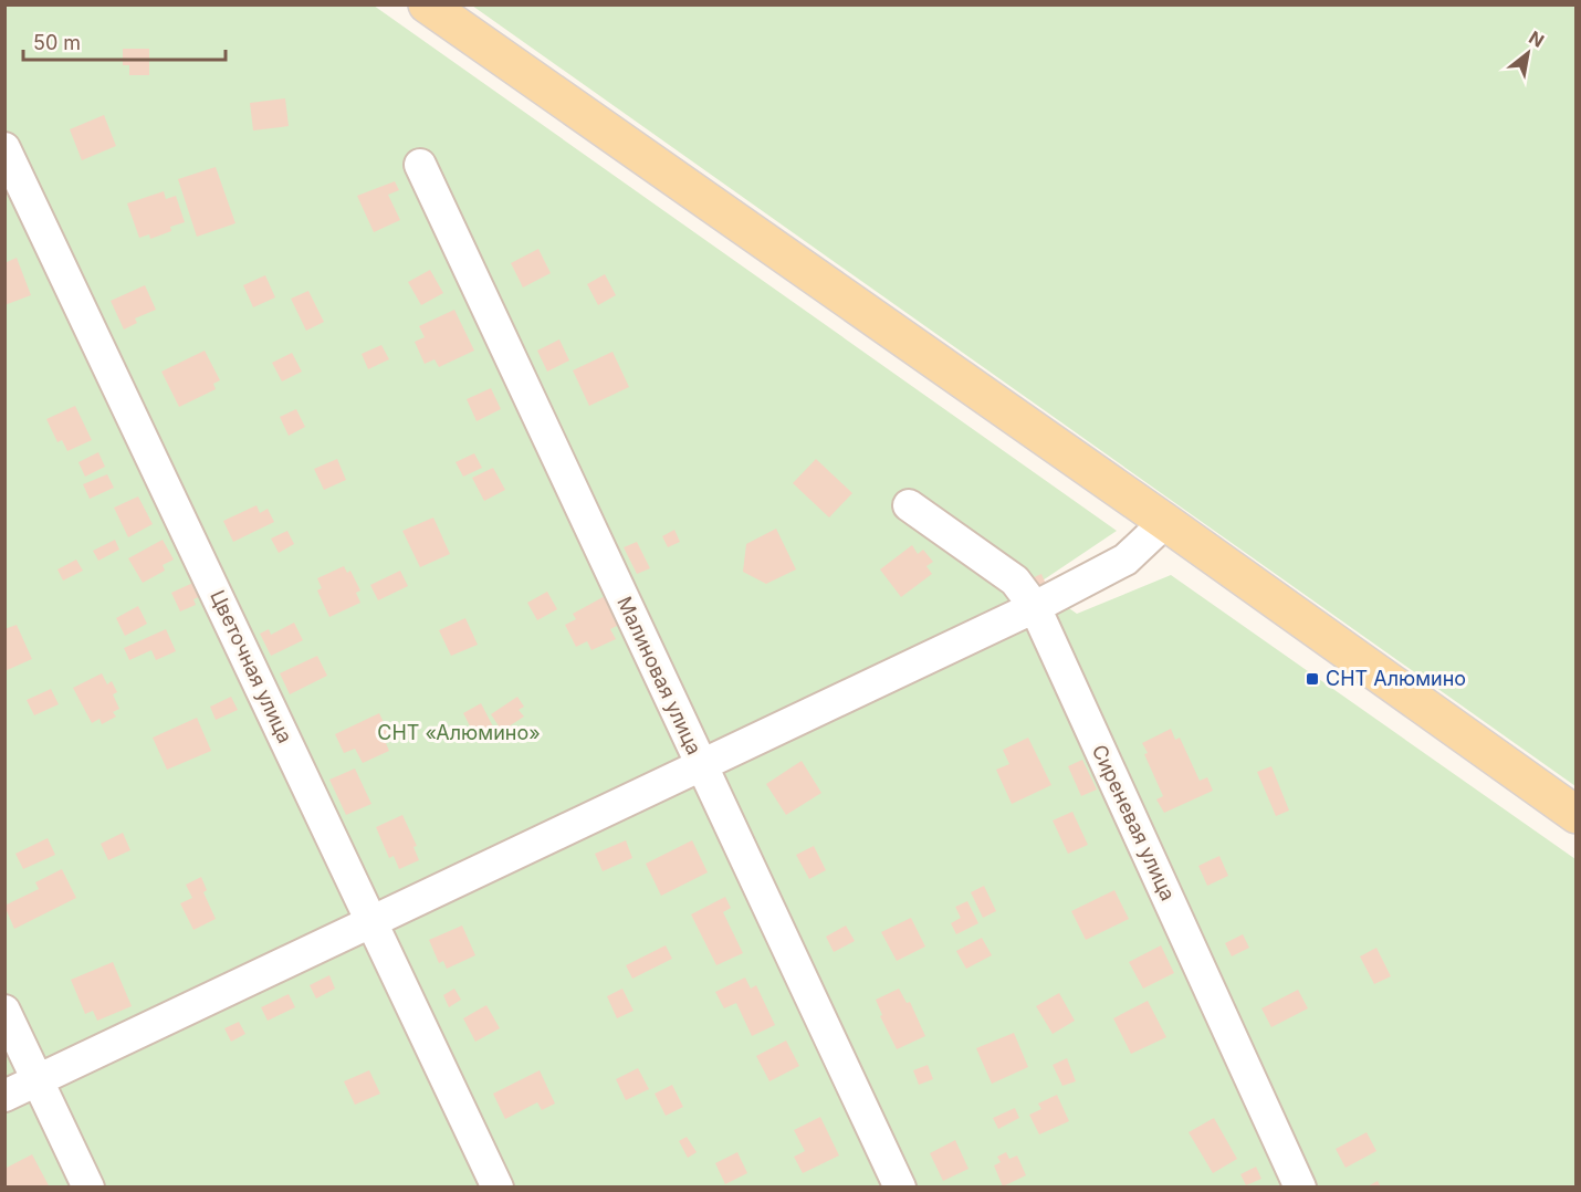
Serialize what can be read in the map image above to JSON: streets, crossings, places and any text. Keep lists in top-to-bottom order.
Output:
{
  "streets": {
    "street": ["Цветочная улица", "Малиновая улица", "Сиреневая улица"]
  },
  "parks": ["СНТ «Алюмино»"],
  "places": {
    "transit": ["СНТ Алюмино"]
  },
  "scale_bar": "50 m",
  "north": "top right"
}
